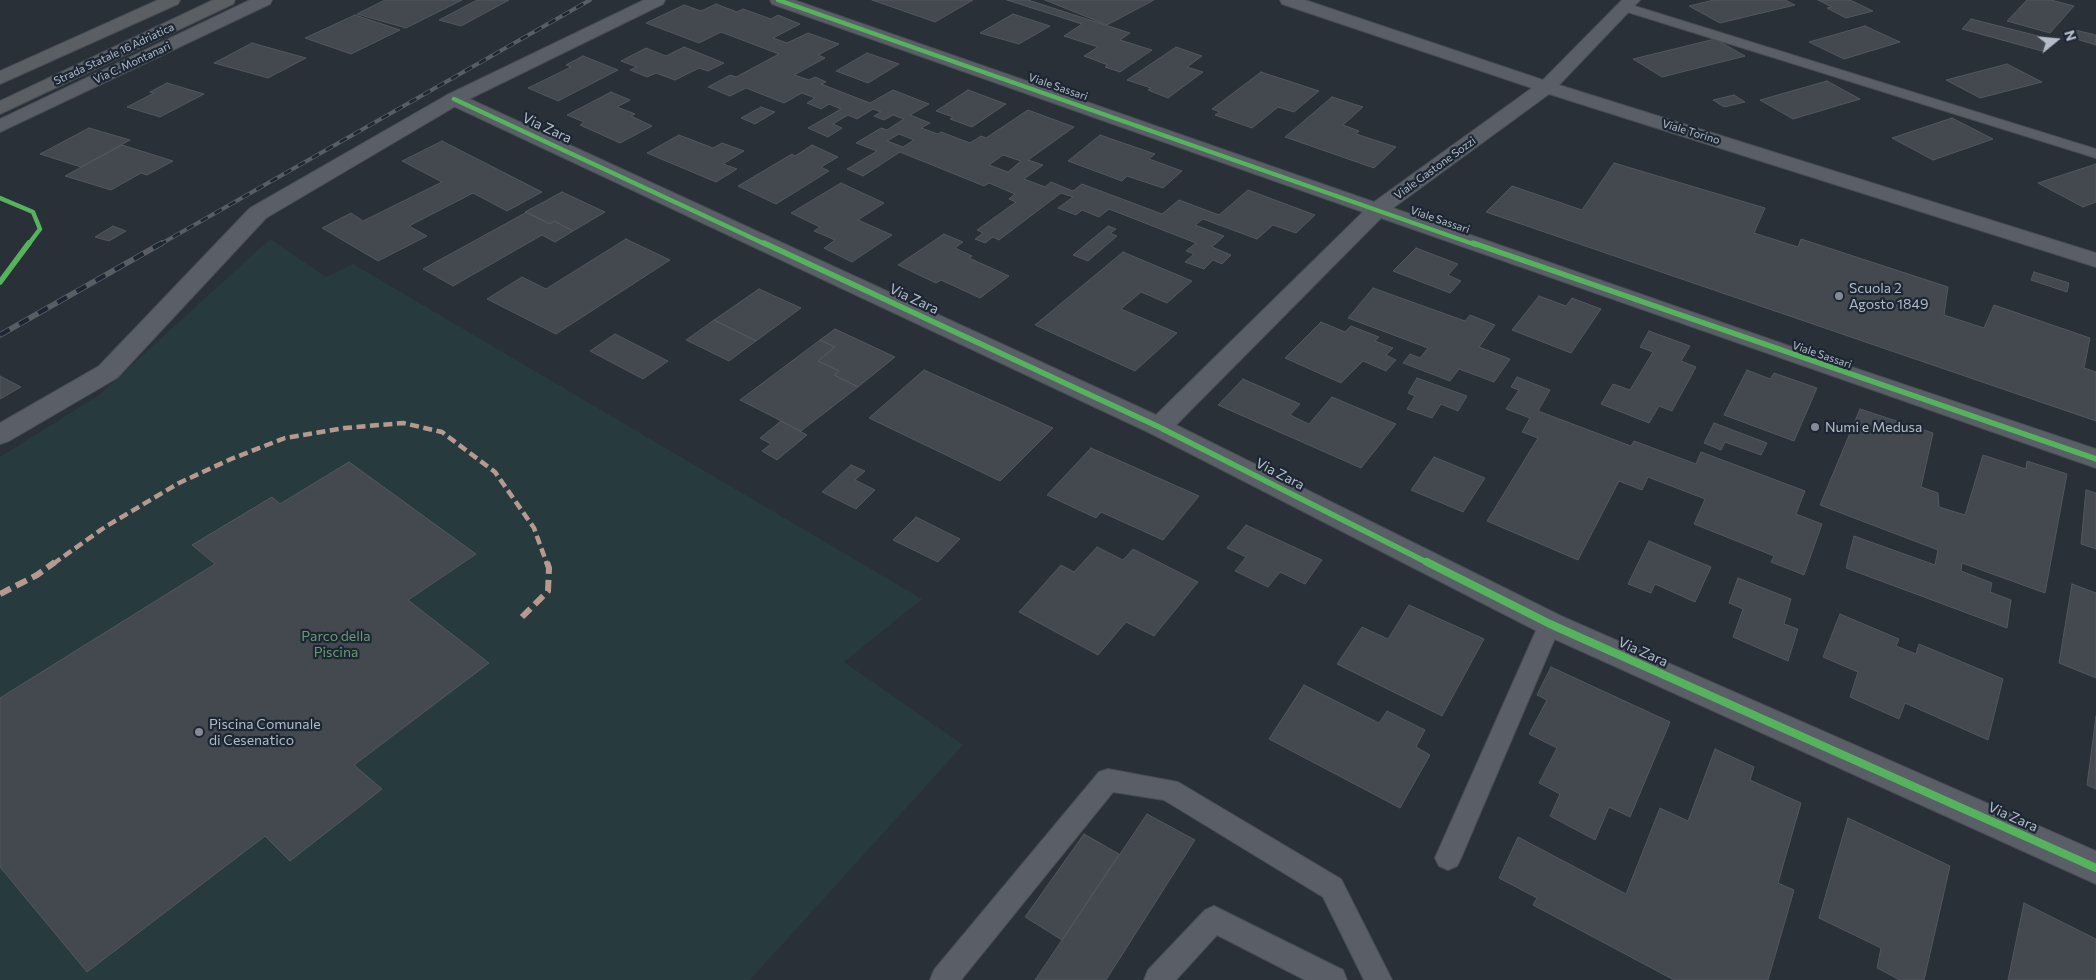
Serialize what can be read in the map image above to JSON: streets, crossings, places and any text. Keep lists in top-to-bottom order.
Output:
{
  "streets": {
    "highway": ["Strada Statale 16 Adriatica"],
    "street": [
      "Via C. Montanari",
      "Viale Sassari",
      "Via Zara",
      "Viale Torino",
      "Viale Gastone Sozzi"
    ]
  },
  "crossings": [
    ["Viale Sassari", "Viale Gastone Sozzi"],
    ["Via Zara", "Viale Gastone Sozzi"],
    ["Viale Torino", "Viale Gastone Sozzi"]
  ],
  "parks": ["Parco della Piscina"],
  "places": ["Scuola 2 Agosto 1849", "Numi e Medusa", "Piscina Comunale di Cesenatico"],
  "north": "right"
}
